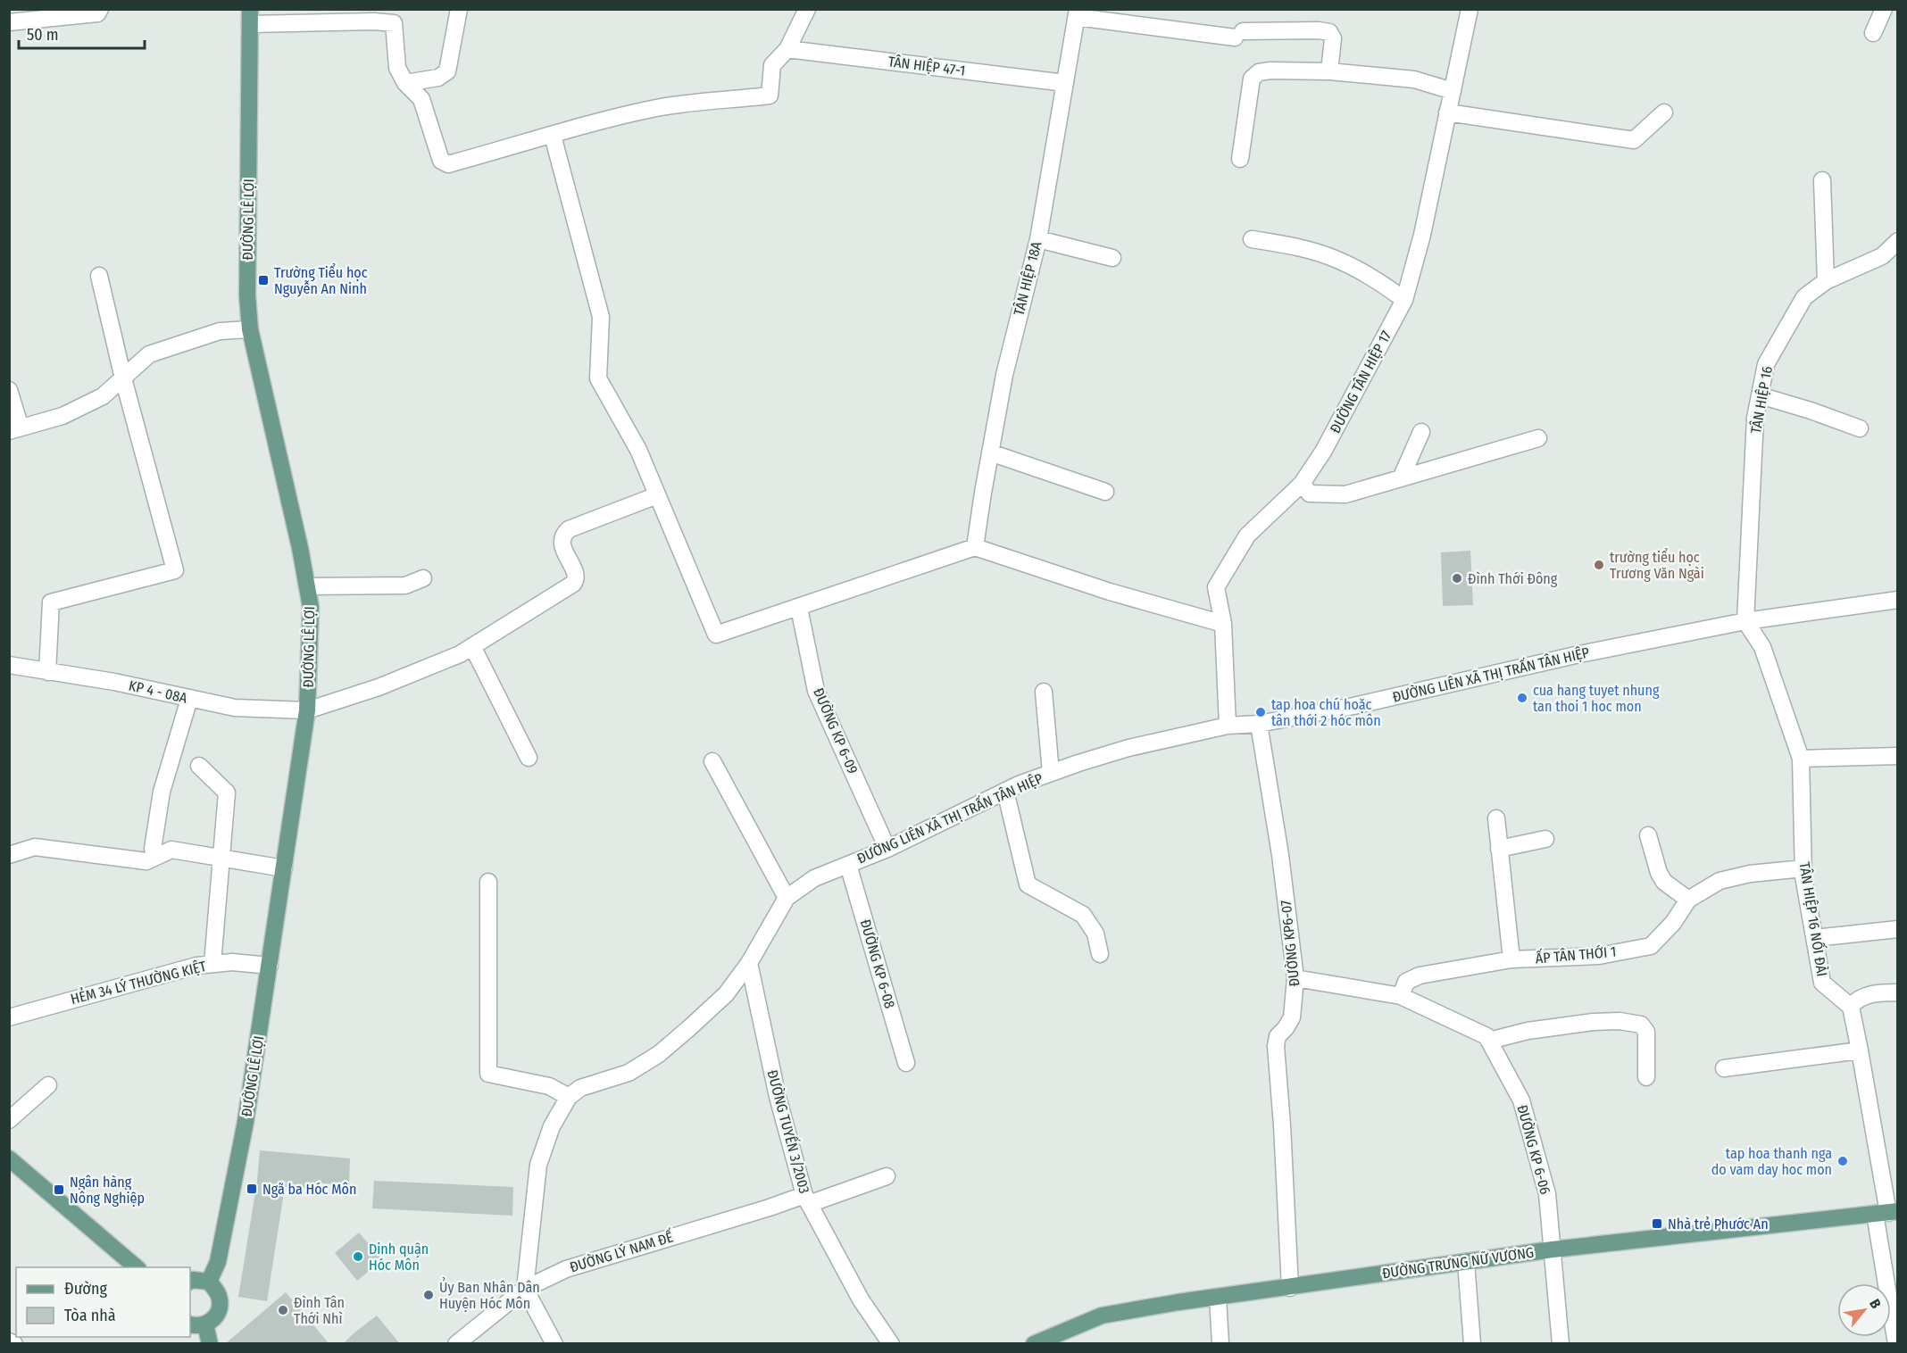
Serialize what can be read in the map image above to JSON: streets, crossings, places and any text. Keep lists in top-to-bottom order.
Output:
{
  "streets": {
    "main road": ["ĐƯỜNG LÊ LỢI", "ĐƯỜNG TRƯNG NỮ VƯƠNG"],
    "street": [
      "TÂN HIỆP 47-1",
      "TÂN HIỆP 18A",
      "ĐƯỜNG TÂN HIỆP 17",
      "TÂN HIỆP 16",
      "ĐƯỜNG LIÊN XÃ THỊ TRẤN TÂN HIỆP",
      "KP 4 - 08A",
      "ĐƯỜNG KP 6-09",
      "TÂN HIỆP 16 NỐI ĐÀI",
      "ĐƯỜNG KP6-07",
      "ẤP TÂN THỚI 1",
      "ĐƯỜNG KP 6-08",
      "HẺM 34 LÝ THƯỜNG KIỆT",
      "ĐƯỜNG TUYẾN 3/2003",
      "ĐƯỜNG KP 6-06",
      "ĐƯỜNG LÝ NAM ĐẾ"
    ]
  },
  "crossings": [
    ["TÂN HIỆP 47-1", "TÂN HIỆP 18A"],
    ["ĐƯỜNG LÊ LỢI", "KP 4 - 08A"],
    ["ĐƯỜNG LÊ LỢI", "HẺM 34 LÝ THƯỜNG KIỆT"],
    ["ĐƯỜNG TÂN HIỆP 17", "ĐƯỜNG LIÊN XÃ THỊ TRẤN TÂN HIỆP"],
    ["TÂN HIỆP 16", "ĐƯỜNG LIÊN XÃ THỊ TRẤN TÂN HIỆP"],
    ["TÂN HIỆP 16", "TÂN HIỆP 16 NỐI ĐÀI"],
    ["ĐƯỜNG LIÊN XÃ THỊ TRẤN TÂN HIỆP", "ĐƯỜNG KP 6-09"],
    ["ĐƯỜNG LIÊN XÃ THỊ TRẤN TÂN HIỆP", "TÂN HIỆP 16 NỐI ĐÀI"],
    ["ĐƯỜNG LIÊN XÃ THỊ TRẤN TÂN HIỆP", "ĐƯỜNG KP6-07"],
    ["ĐƯỜNG LIÊN XÃ THỊ TRẤN TÂN HIỆP", "ĐƯỜNG KP 6-08"],
    ["ĐƯỜNG LIÊN XÃ THỊ TRẤN TÂN HIỆP", "ĐƯỜNG TUYẾN 3/2003"],
    ["TÂN HIỆP 16 NỐI ĐÀI", "ẤP TÂN THỚI 1"],
    ["ĐƯỜNG KP6-07", "ĐƯỜNG TRƯNG NỮ VƯƠNG"],
    ["ĐƯỜNG TUYẾN 3/2003", "ĐƯỜNG LÝ NAM ĐẾ"],
    ["ĐƯỜNG KP 6-06", "ĐƯỜNG TRƯNG NỮ VƯƠNG"]
  ],
  "places": {
    "transit": [
      "Trường Tiểu học Nguyễn An Ninh",
      "Ngã ba Hóc Môn",
      "Ngân hàng Nông Nghiệp",
      "Nhà trẻ Phước An"
    ],
    "other": [
      "trường tiểu học Trương Văn Ngài",
      "Đình Thới Đông",
      "cua hang tuyet nhung tan thoi 1 hoc mon",
      "tap hoa chú hoặc tân thới 2 hóc môn",
      "tap hoa thanh nga do vam day hoc mon",
      "Dinh quận Hóc Môn",
      "Ủy Ban Nhân Dân Huyện Hóc Môn",
      "Đình Tân Thới Nhì"
    ]
  },
  "legend": ["Đường", "Tòa nhà"],
  "scale_bar": "50 m",
  "north": "top right"
}
